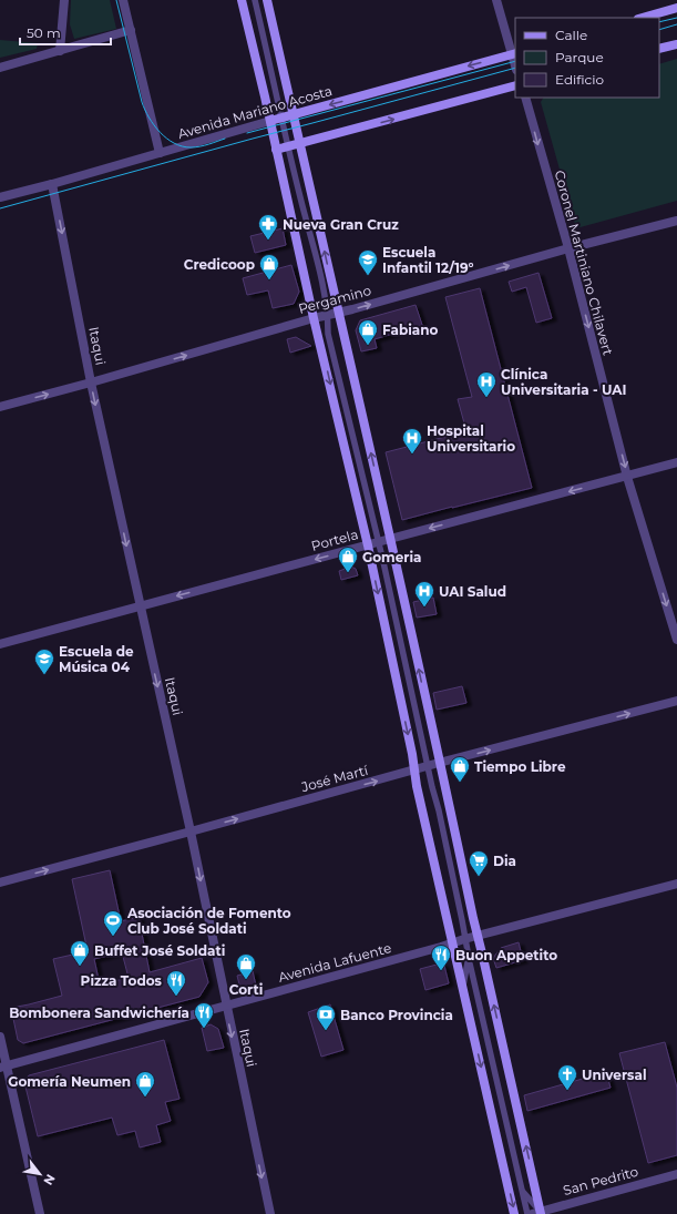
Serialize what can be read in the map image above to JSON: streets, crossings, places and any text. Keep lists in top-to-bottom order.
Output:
{
  "streets": {
    "main road": ["Avenida Mariano Acosta"],
    "street": [
      "Coronel Martiniano Chilavert",
      "Pergamino",
      "Itaqui",
      "Portela",
      "José Martí",
      "Avenida Lafuente",
      "San Pedrito"
    ]
  },
  "crossings": [
    ["Avenida Mariano Acosta", "Itaqui"],
    ["Coronel Martiniano Chilavert", "Pergamino"],
    ["Coronel Martiniano Chilavert", "Portela"],
    ["Pergamino", "Itaqui"],
    ["Itaqui", "Portela"],
    ["Itaqui", "José Martí"],
    ["Itaqui", "Avenida Lafuente"]
  ],
  "one_way": [
    "Coronel Martiniano Chilavert",
    "Pergamino",
    "Itaqui",
    "Portela",
    "José Martí"
  ],
  "places": {
    "pharmacy": ["Nueva Gran Cruz"],
    "school or university": ["Escuela Infantil 12/19°", "Escuela de Música 04"],
    "shop": [
      "Credicoop",
      "Fabiano",
      "Gomeria",
      "Tiempo Libre",
      "Buffet José Soldati",
      "Corti",
      "Gomería Neumen"
    ],
    "hospital": ["Clínica Universitaria - UAI", "Hospital Universitario", "UAI Salud"],
    "supermarket": ["Dia"],
    "sports": ["Asociación de Fomento Club José Soldati"],
    "restaurant": ["Buon Appetito", "Pizza Todos", "Bombonera Sandwichería"],
    "bank": ["Banco Provincia"],
    "church": ["Universal"]
  },
  "legend": ["Calle", "Parque", "Edificio"],
  "scale_bar": "50 m",
  "north": "bottom right"
}
